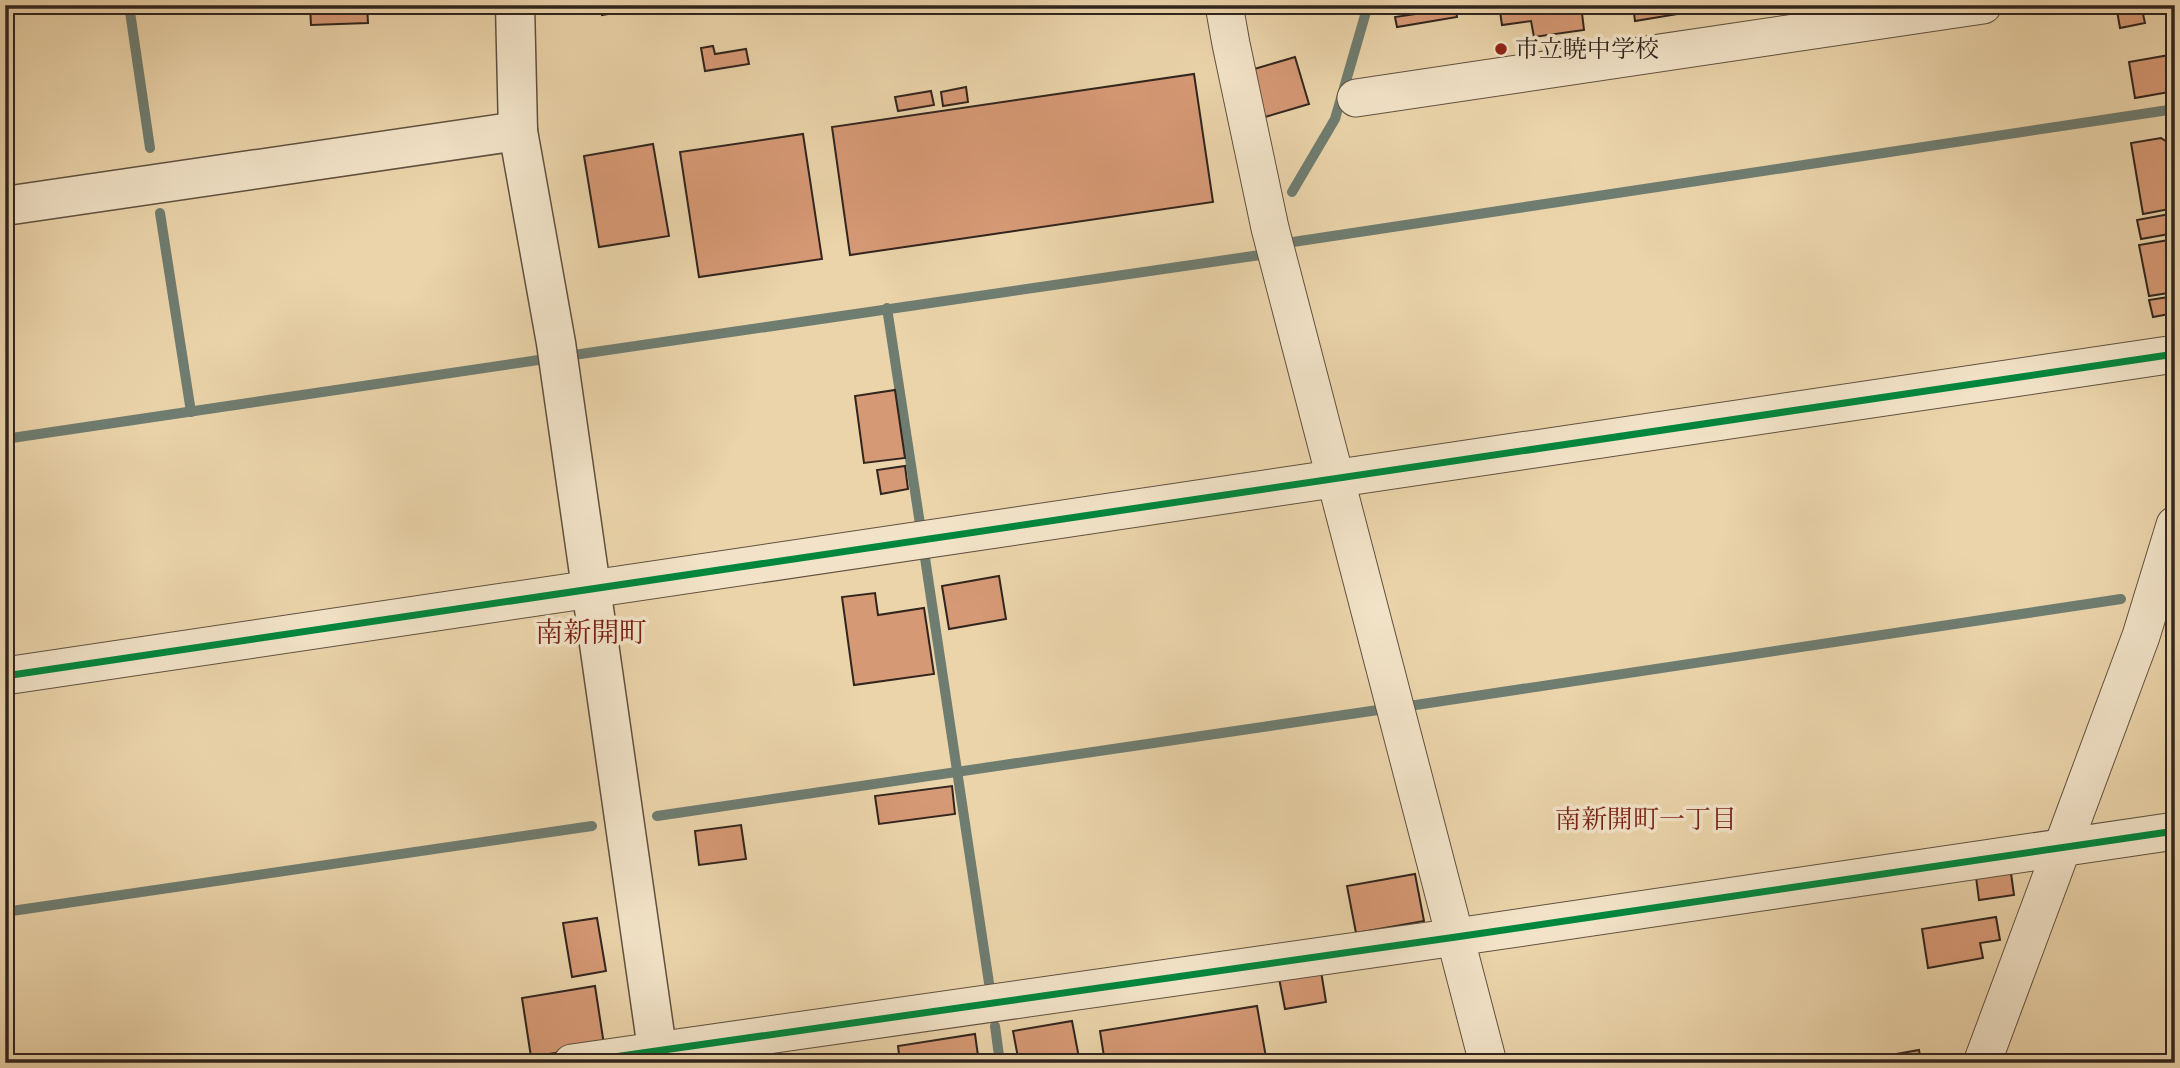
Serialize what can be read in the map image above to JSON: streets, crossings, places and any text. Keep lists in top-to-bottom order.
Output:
{
  "districts": ["南新開町", "南新開町一丁目"],
  "places": ["市立暁中学校"]
}
